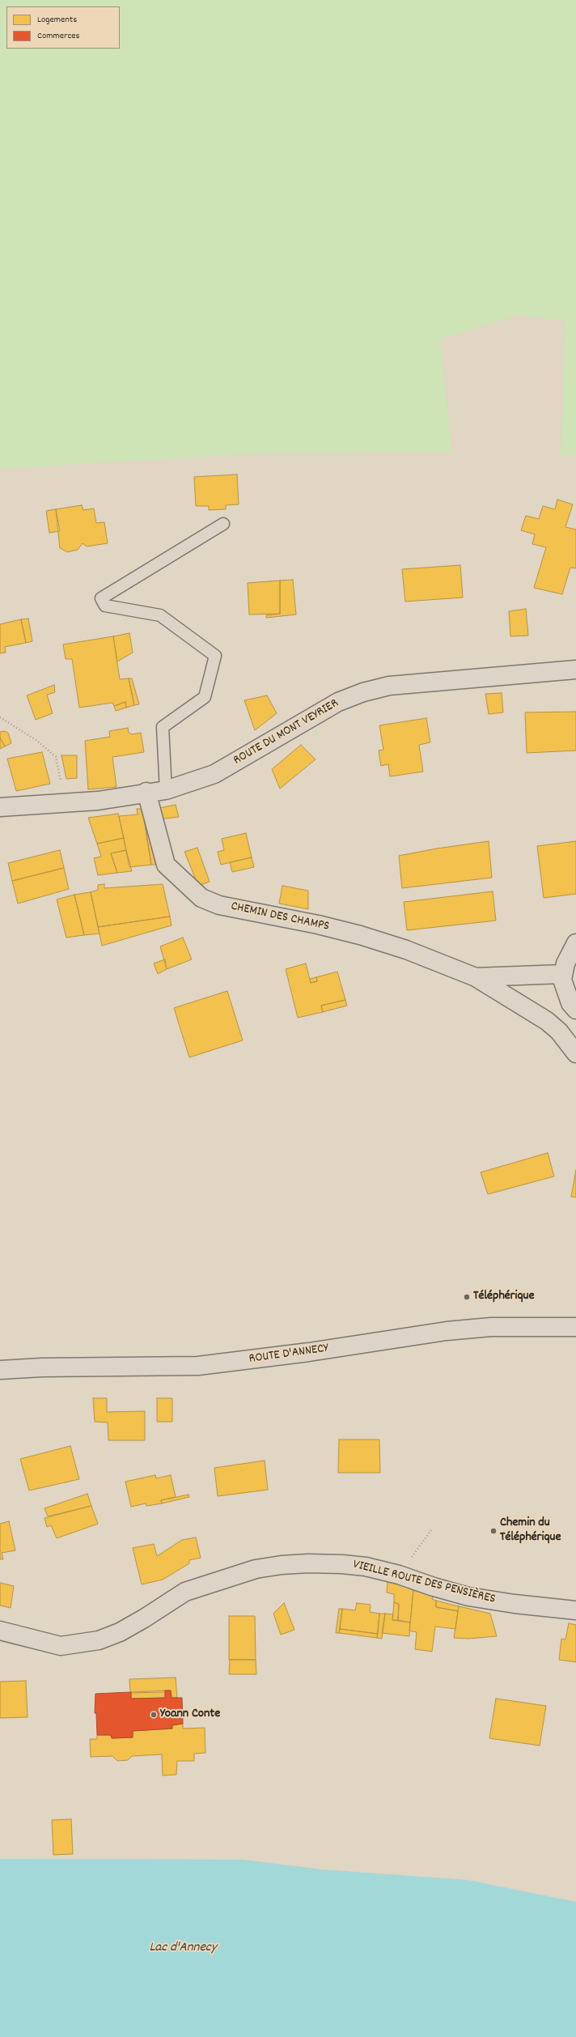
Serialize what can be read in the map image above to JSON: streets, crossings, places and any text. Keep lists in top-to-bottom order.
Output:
{
  "streets": {
    "street": [
      "ROUTE DU MONT VEYRIER",
      "CHEMIN DES CHAMPS",
      "ROUTE D'ANNECY",
      "VIEILLE ROUTE DES PENSIÈRES"
    ]
  },
  "crossings": [
    ["ROUTE DU MONT VEYRIER", "CHEMIN DES CHAMPS"]
  ],
  "water": ["Lac d'Annecy"],
  "places": ["Téléphérique", "Chemin du Téléphérique", "Yoann Conte"],
  "legend": ["Logements", "Commerces"]
}
